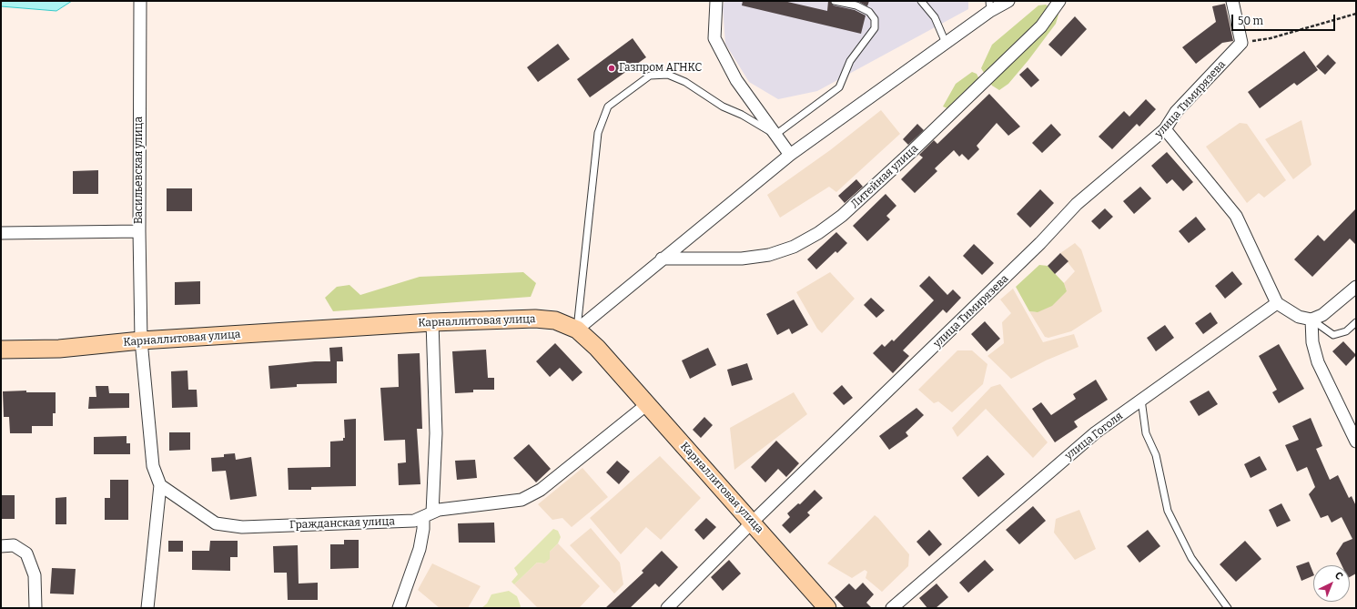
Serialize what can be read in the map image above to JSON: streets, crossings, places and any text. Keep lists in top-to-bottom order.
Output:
{
  "streets": {
    "street": [
      "улица Тимирязева",
      "Васильевская улица",
      "Литейная улица",
      "Карналлитовая улица",
      "улица Гоголя",
      "Гражданская улица"
    ]
  },
  "crossings": [
    ["улица Тимирязева", "Карналлитовая улица"],
    ["Васильевская улица", "Карналлитовая улица"],
    ["Карналлитовая улица", "Гражданская улица"]
  ],
  "places": ["Газпром АГНКС"],
  "scale_bar": "50 m",
  "north": "top right"
}
